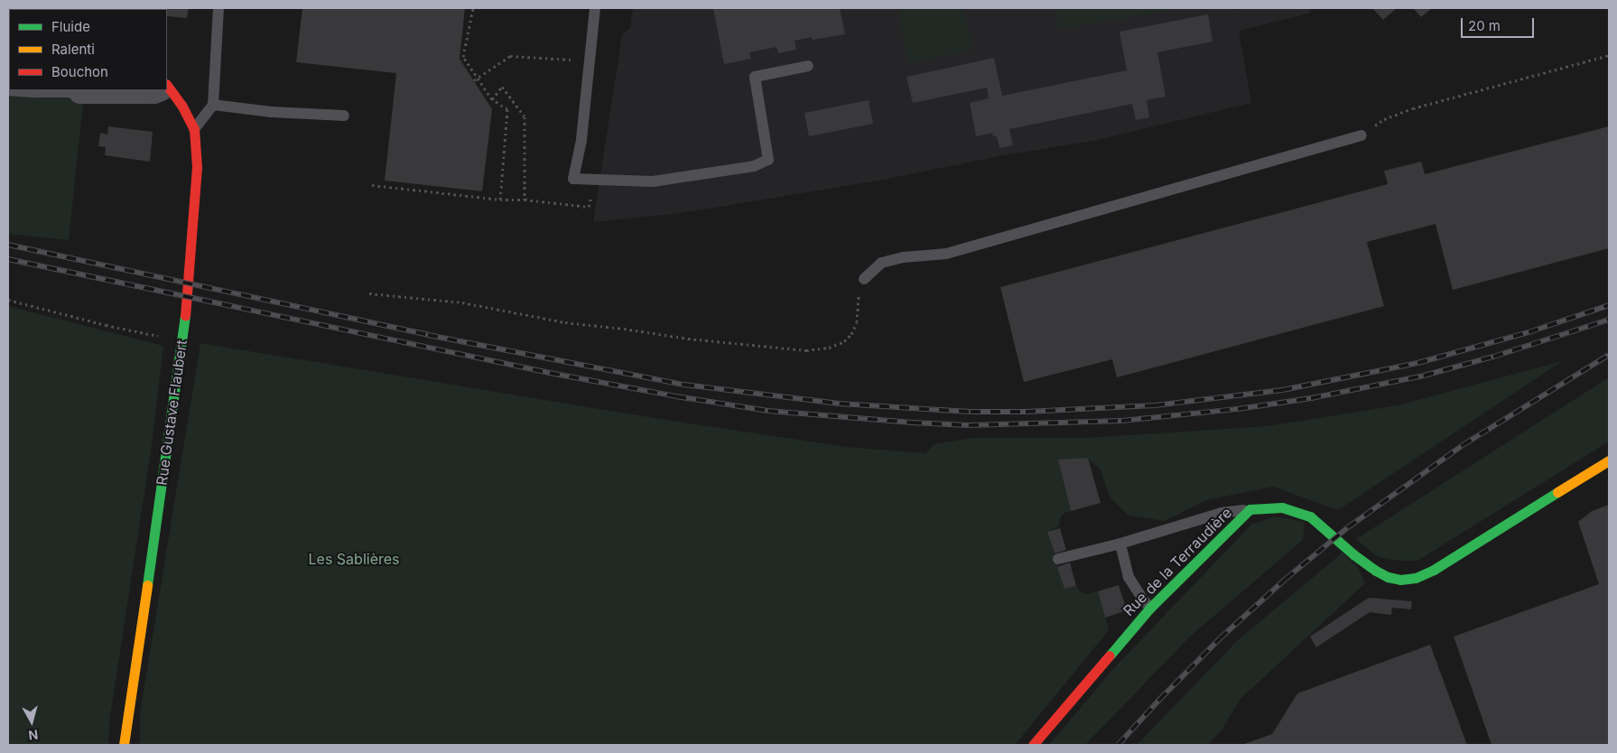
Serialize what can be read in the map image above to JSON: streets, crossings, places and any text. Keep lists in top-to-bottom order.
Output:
{
  "streets": {
    "street": ["Rue Gustave Flaubert", "Rue de la Terraudière"]
  },
  "parks": ["Les Sablières"],
  "legend": ["Fluide", "Ralenti", "Bouchon"],
  "scale_bar": "20 m",
  "north": "bottom"
}
